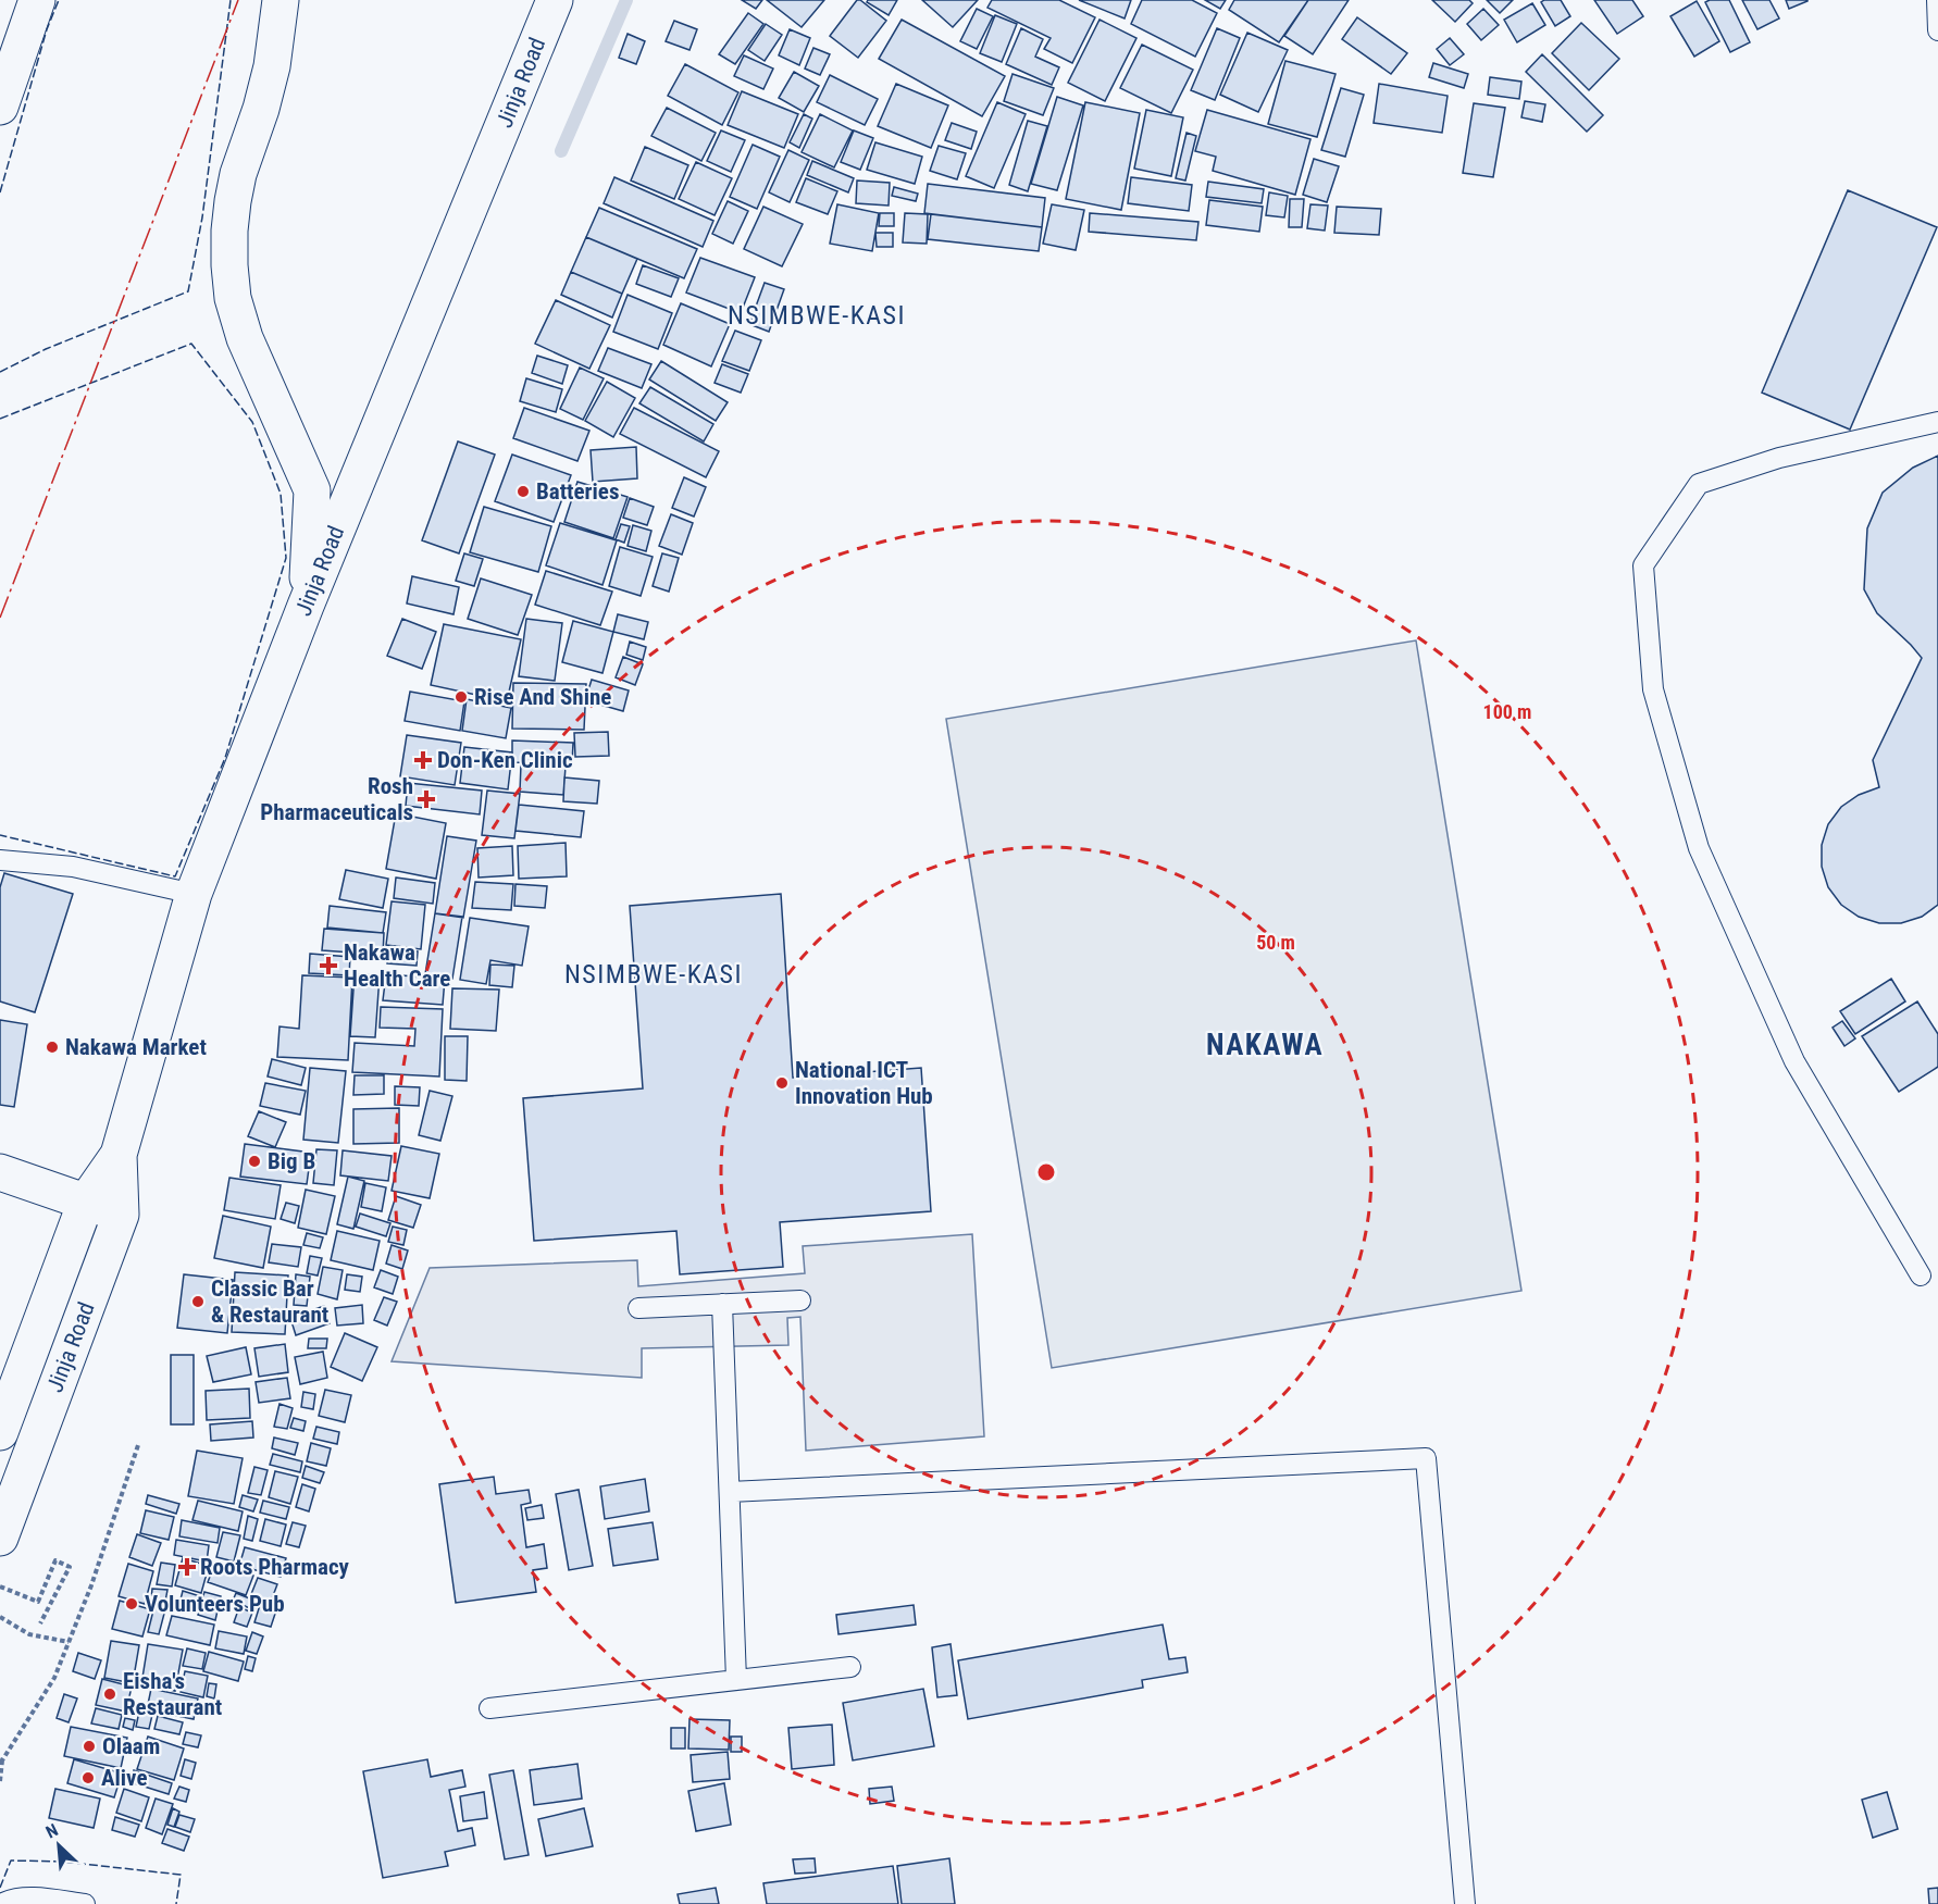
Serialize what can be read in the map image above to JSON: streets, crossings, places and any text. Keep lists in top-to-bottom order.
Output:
{
  "streets": {
    "main road": ["Jinja Road"]
  },
  "districts": ["NSIMBWE-KASI", "NSIMBWE-KASI", "NAKAWA"],
  "places": {
    "other": [
      "Batteries",
      "Rise And Shine",
      "Nakawa Market",
      "National ICT Innovation Hub",
      "Big B",
      "Classic Bar & Restaurant",
      "Volunteers Pub",
      "Eisha's Restaurant",
      "Olaam",
      "Alive"
    ],
    "health": [
      "Don-Ken Clinic",
      "Rosh Pharmaceuticals",
      "Nakawa Health Care",
      "Roots Pharmacy"
    ]
  },
  "north": "top left",
  "rings": ["100 m", "50 m"]
}
